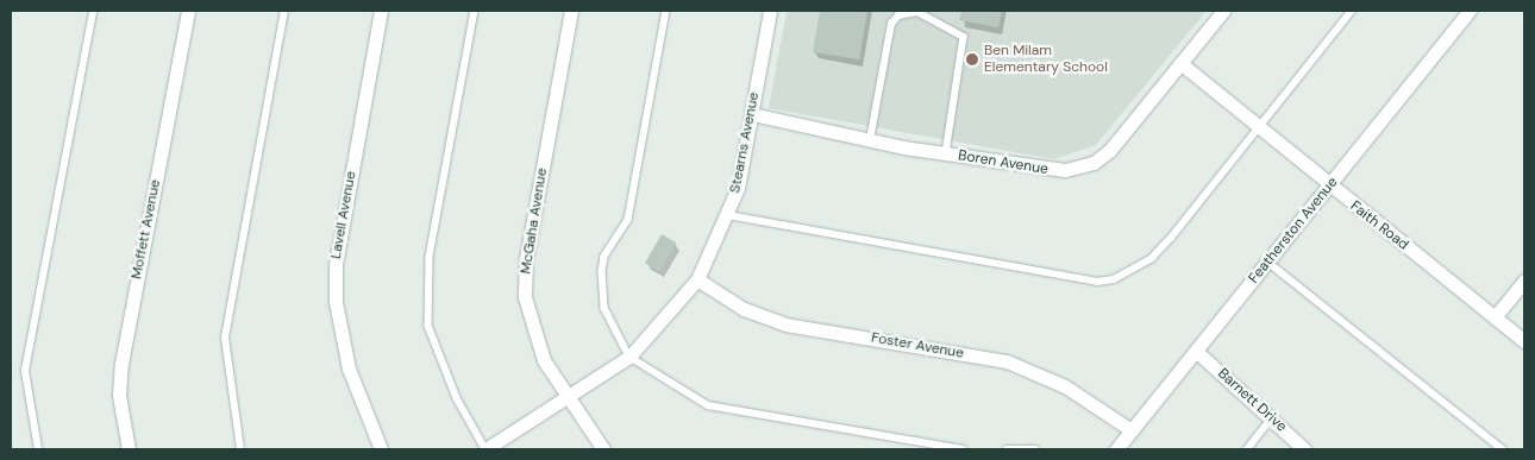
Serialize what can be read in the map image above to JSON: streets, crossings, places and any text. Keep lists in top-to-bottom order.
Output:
{
  "streets": {
    "street": [
      "Stearns Avenue",
      "Boren Avenue",
      "Lavell Avenue",
      "McGaha Avenue",
      "Faith Road",
      "Moffett Avenue",
      "Featherston Avenue",
      "Foster Avenue",
      "Barnett Drive"
    ]
  },
  "crossings": [
    ["Stearns Avenue", "Boren Avenue"],
    ["Stearns Avenue", "McGaha Avenue"],
    ["Stearns Avenue", "Foster Avenue"],
    ["Boren Avenue", "Faith Road"],
    ["Faith Road", "Featherston Avenue"],
    ["Featherston Avenue", "Foster Avenue"],
    ["Featherston Avenue", "Barnett Drive"]
  ],
  "places": ["Ben Milam Elementary School"]
}
